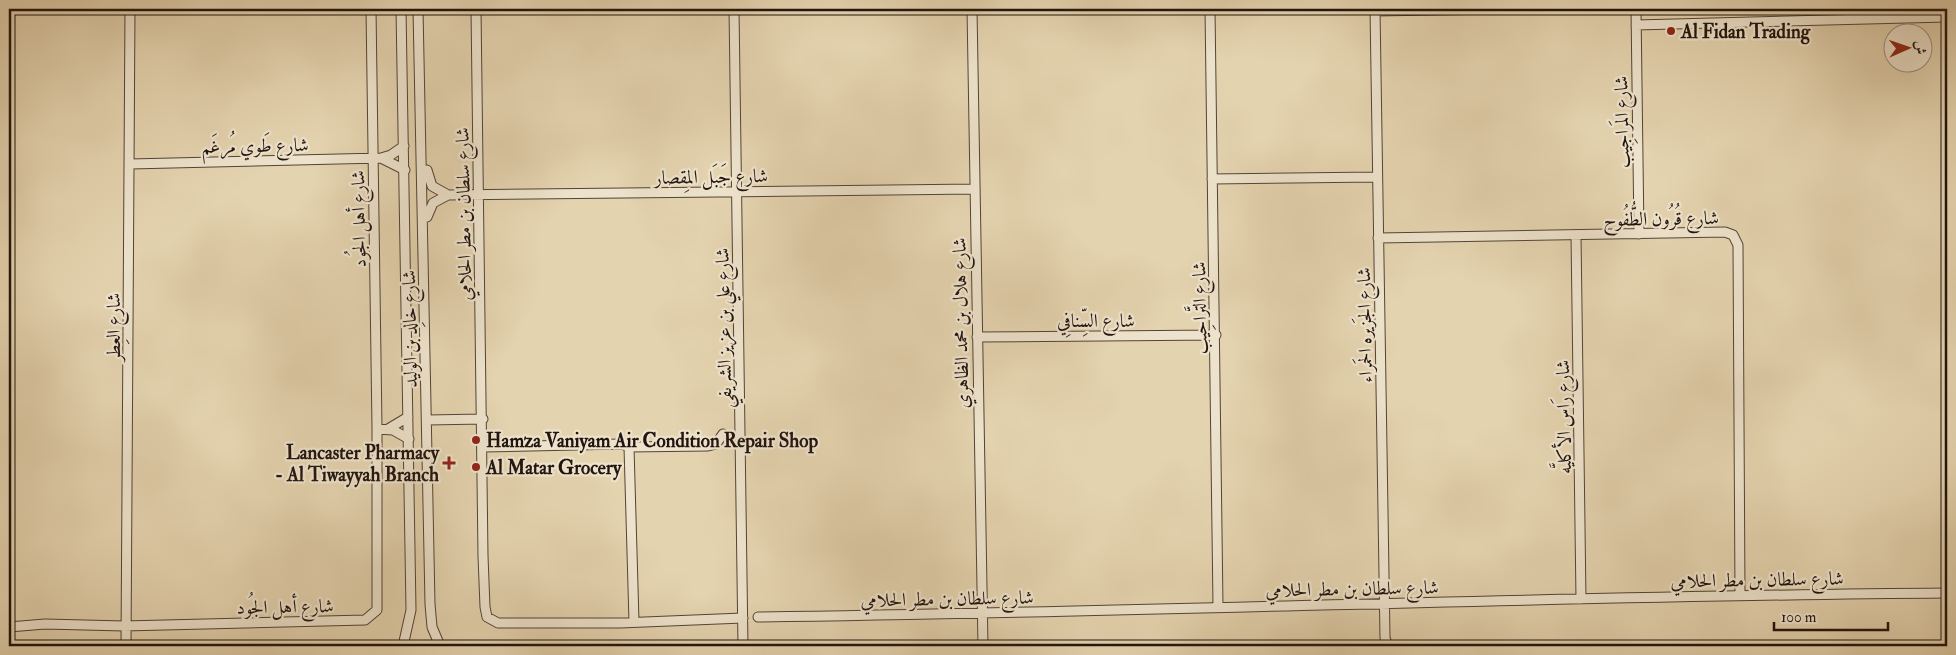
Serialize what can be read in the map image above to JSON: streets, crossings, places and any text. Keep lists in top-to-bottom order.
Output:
{
  "streets": {
    "street": [
      "شارع المَراجِيب",
      "شارع طَوي مُرغَم",
      "شارع جَبَل المِقصار",
      "شارع سلطان بن مطر الحلامي",
      "شارع قُرُون الطُّفُوح",
      "شارع أهل الجُود",
      "شارع التَّراحِيب",
      "شارع السِّنافِي",
      "شارع هلال بن محمد الظاهري",
      "شارع الجَزيره الحَمراء",
      "شارع العِطر",
      "شارع علي بن عزيز الشريفي",
      "شارع خالِد بن الوليد",
      "شارع رَاس الأكليَّه"
    ]
  },
  "crossings": [
    ["شارع المَراجِيب", "شارع قُرُون الطُّفُوح"],
    ["شارع طَوي مُرغَم", "شارع أهل الجُود"],
    ["شارع طَوي مُرغَم", "شارع العِطر"],
    ["شارع طَوي مُرغَم", "شارع خالِد بن الوليد"],
    ["شارع جَبَل المِقصار", "شارع سلطان بن مطر الحلامي"],
    ["شارع جَبَل المِقصار", "شارع هلال بن محمد الظاهري"],
    ["شارع جَبَل المِقصار", "شارع علي بن عزيز الشريفي"],
    ["شارع سلطان بن مطر الحلامي", "شارع قُرُون الطُّفُوح"],
    ["شارع سلطان بن مطر الحلامي", "شارع التَّراحِيب"],
    ["شارع سلطان بن مطر الحلامي", "شارع هلال بن محمد الظاهري"],
    ["شارع سلطان بن مطر الحلامي", "شارع الجَزيره الحَمراء"],
    ["شارع سلطان بن مطر الحلامي", "شارع علي بن عزيز الشريفي"],
    ["شارع سلطان بن مطر الحلامي", "شارع رَاس الأكليَّه"],
    ["شارع قُرُون الطُّفُوح", "شارع الجَزيره الحَمراء"],
    ["شارع قُرُون الطُّفُوح", "شارع رَاس الأكليَّه"],
    ["شارع أهل الجُود", "شارع العِطر"],
    ["شارع التَّراحِيب", "شارع السِّنافِي"],
    ["شارع السِّنافِي", "شارع هلال بن محمد الظاهري"]
  ],
  "places": {
    "other": ["Al Fidan Trading", "Hamza Vaniyam Air Condition Repair Shop", "Al Matar Grocery"],
    "health": ["Lancaster Pharmacy - Al Tiwayyah Branch"]
  },
  "scale_bar": "100 m",
  "north": "right"
}
